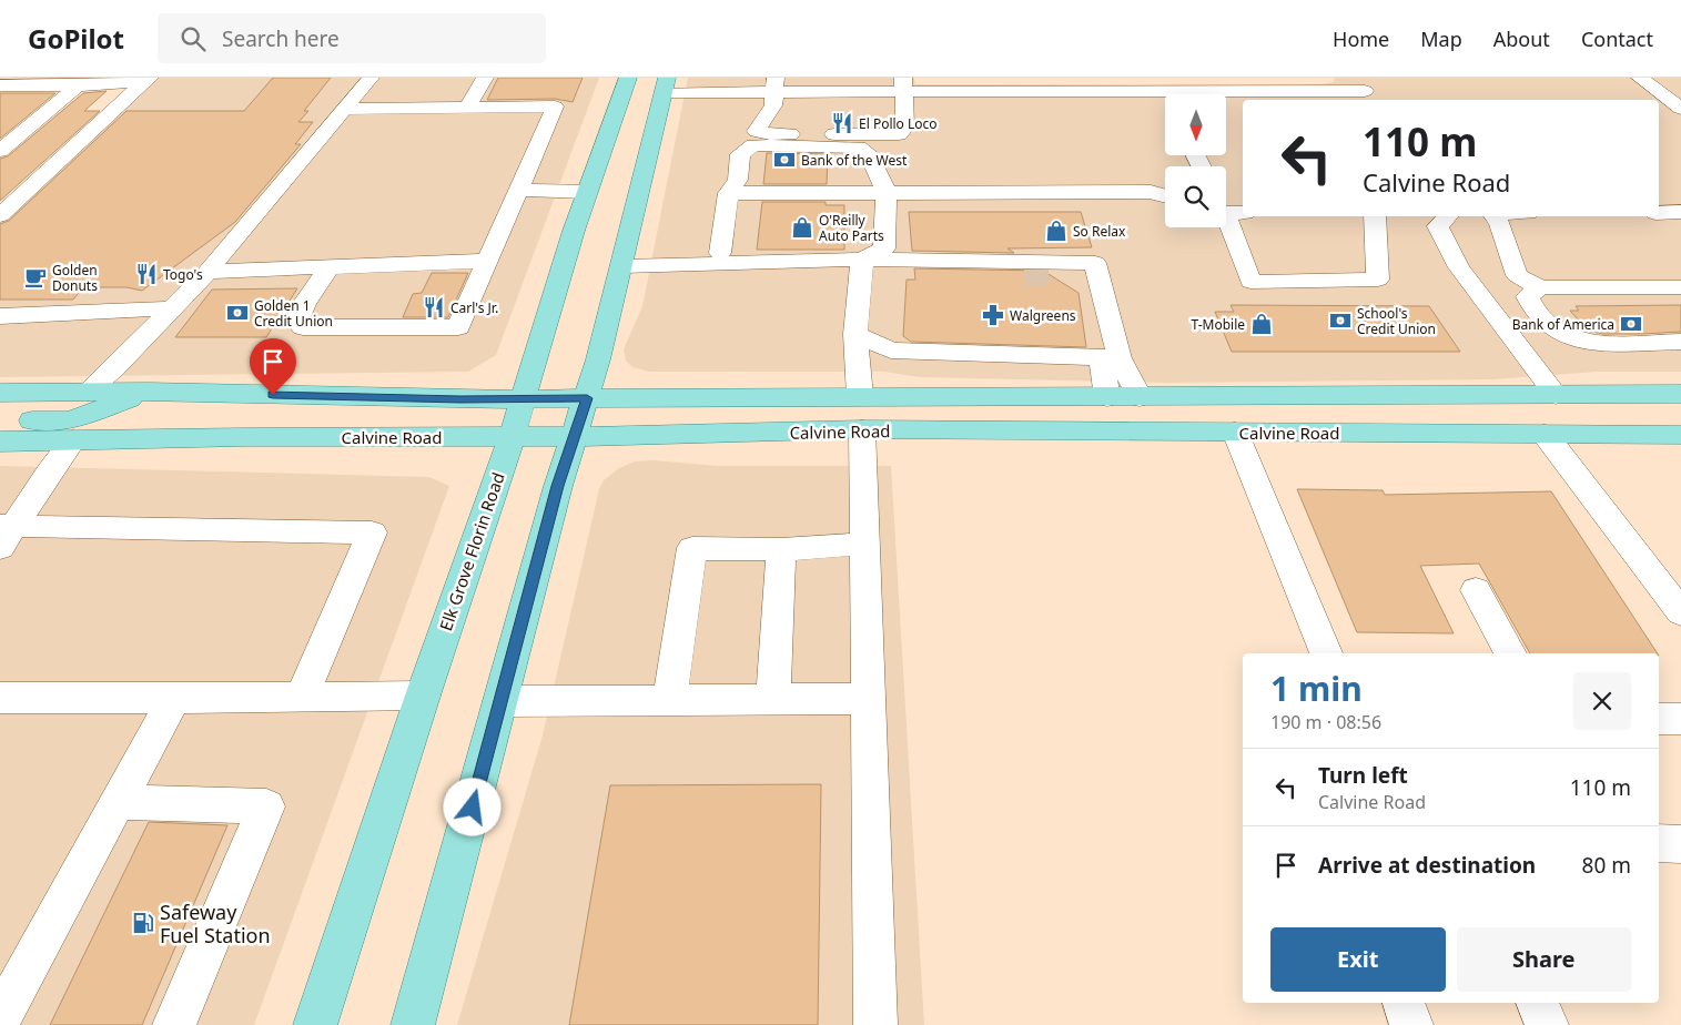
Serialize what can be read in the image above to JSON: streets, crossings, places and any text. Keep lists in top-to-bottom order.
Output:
{
  "streets": {
    "main road": ["Calvine Road", "Elk Grove Florin Road"]
  },
  "crossings": [
    ["Calvine Road", "Elk Grove Florin Road"]
  ],
  "places": {
    "restaurant": ["El Pollo Loco", "Togo's", "Carl's Jr."],
    "bank": [
      "Bank of the West",
      "Golden 1 Credit Union",
      "School's Credit Union",
      "Bank of America"
    ],
    "shop": ["O'Reilly Auto Parts", "So Relax", "T-Mobile"],
    "cafe": ["Golden Donuts"],
    "pharmacy": ["Walgreens"],
    "fuel station": ["Safeway Fuel Station"]
  },
  "north": "bottom",
  "page": {
    "header": "GoPilot",
    "search": "Search here",
    "nav": [
      "Home",
      "Map",
      "About",
      "Contact"
    ],
    "turn": ["110 m", "Calvine Road"],
    "heading": ["1 min", "190 m · 08:56"],
    "list": [
      {
        "name": "Turn left",
        "note": "Calvine Road",
        "value": "110 m"
      },
      {
        "name": "Arrive at destination",
        "value": "80 m"
      }
    ],
    "buttons": ["Exit", "Share"]
  }
}
